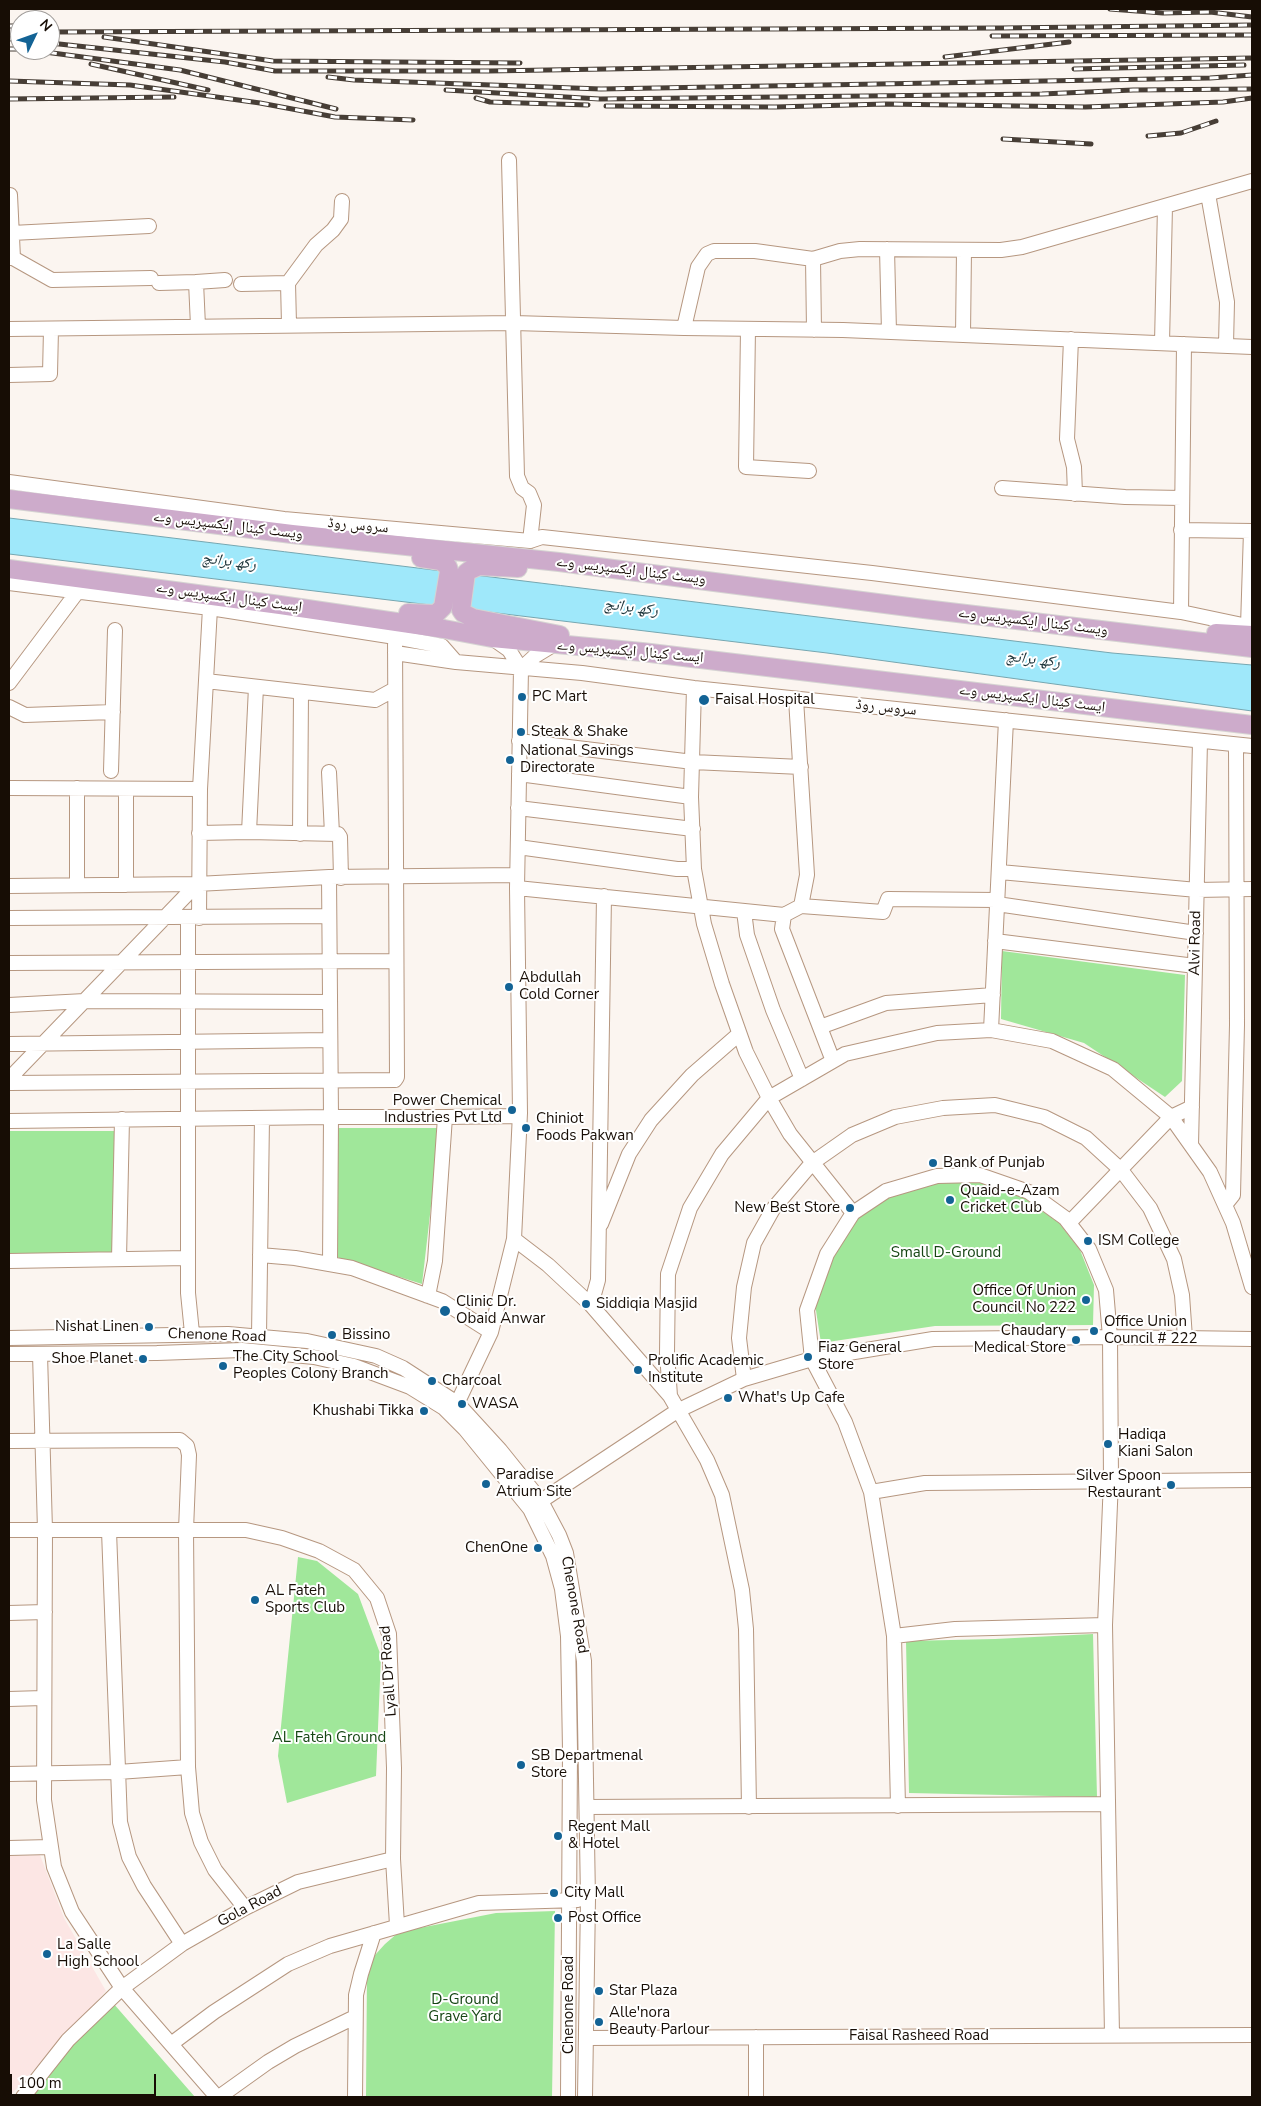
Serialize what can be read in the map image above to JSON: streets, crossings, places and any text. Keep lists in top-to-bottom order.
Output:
{
  "streets": {
    "main road": ["ویسٹ کینال ایکسپریس وے", "ایسٹ کینال ایکسپریس وے"],
    "street": [
      "سروس روڈ",
      "Alvi Road",
      "Chenone Road",
      "Lyall Dr Road",
      "Gola Road",
      "Faisal Rasheed Road"
    ]
  },
  "crossings": [
    ["سروس روڈ", "Alvi Road"],
    ["Chenone Road", "Faisal Rasheed Road"],
    ["Lyall Dr Road", "Gola Road"]
  ],
  "water": ["رکھ برانچ"],
  "parks": ["Small D-Ground", "AL Fateh Ground", "D-Ground Grave Yard"],
  "places": [
    "PC Mart",
    "Faisal Hospital",
    "Steak & Shake",
    "National Savings Directorate",
    "Abdullah Cold Corner",
    "Power Chemical Industries Pvt Ltd",
    "Chiniot Foods Pakwan",
    "Bank of Punjab",
    "Quaid-e-Azam Cricket Club",
    "New Best Store",
    "ISM College",
    "Office Of Union Council No 222",
    "Siddiqia Masjid",
    "Clinic Dr. Obaid Anwar",
    "Nishat Linen",
    "Office Union Council # 222",
    "Bissino",
    "Chaudary Medical Store",
    "Fiaz General Store",
    "Shoe Planet",
    "The City School Peoples Colony Branch",
    "Prolific Academic Institute",
    "Charcoal",
    "What's Up Cafe",
    "WASA",
    "Khushabi Tikka",
    "Hadiqa Kiani Salon",
    "Paradise Atrium Site",
    "Silver Spoon Restaurant",
    "ChenOne",
    "AL Fateh Sports Club",
    "SB Departmenal Store",
    "Regent Mall & Hotel",
    "City Mall",
    "Post Office",
    "La Salle High School",
    "Star Plaza",
    "Alle'nora Beauty Parlour"
  ],
  "scale_bar": "100 m",
  "north": "top right"
}
